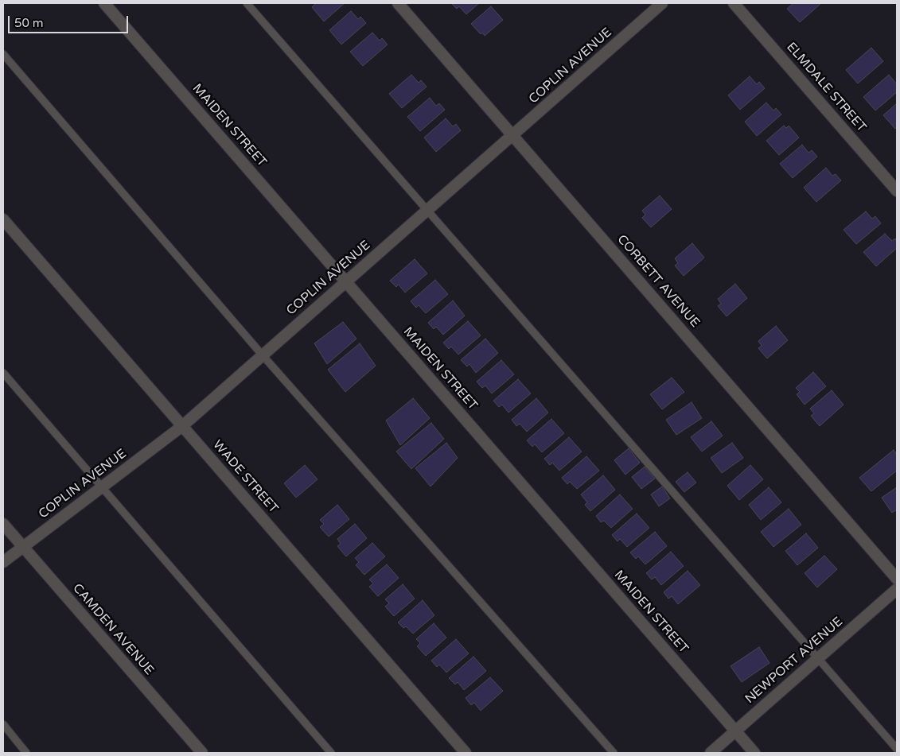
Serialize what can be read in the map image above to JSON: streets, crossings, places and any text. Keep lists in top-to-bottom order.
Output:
{
  "streets": {
    "street": [
      "COPLIN AVENUE",
      "ELMDALE STREET",
      "MAIDEN STREET",
      "CORBETT AVENUE",
      "WADE STREET",
      "CAMDEN AVENUE",
      "NEWPORT AVENUE"
    ]
  },
  "crossings": [
    ["COPLIN AVENUE", "MAIDEN STREET"],
    ["COPLIN AVENUE", "CORBETT AVENUE"],
    ["COPLIN AVENUE", "WADE STREET"],
    ["COPLIN AVENUE", "CAMDEN AVENUE"],
    ["MAIDEN STREET", "NEWPORT AVENUE"]
  ],
  "scale_bar": "50 m"
}
